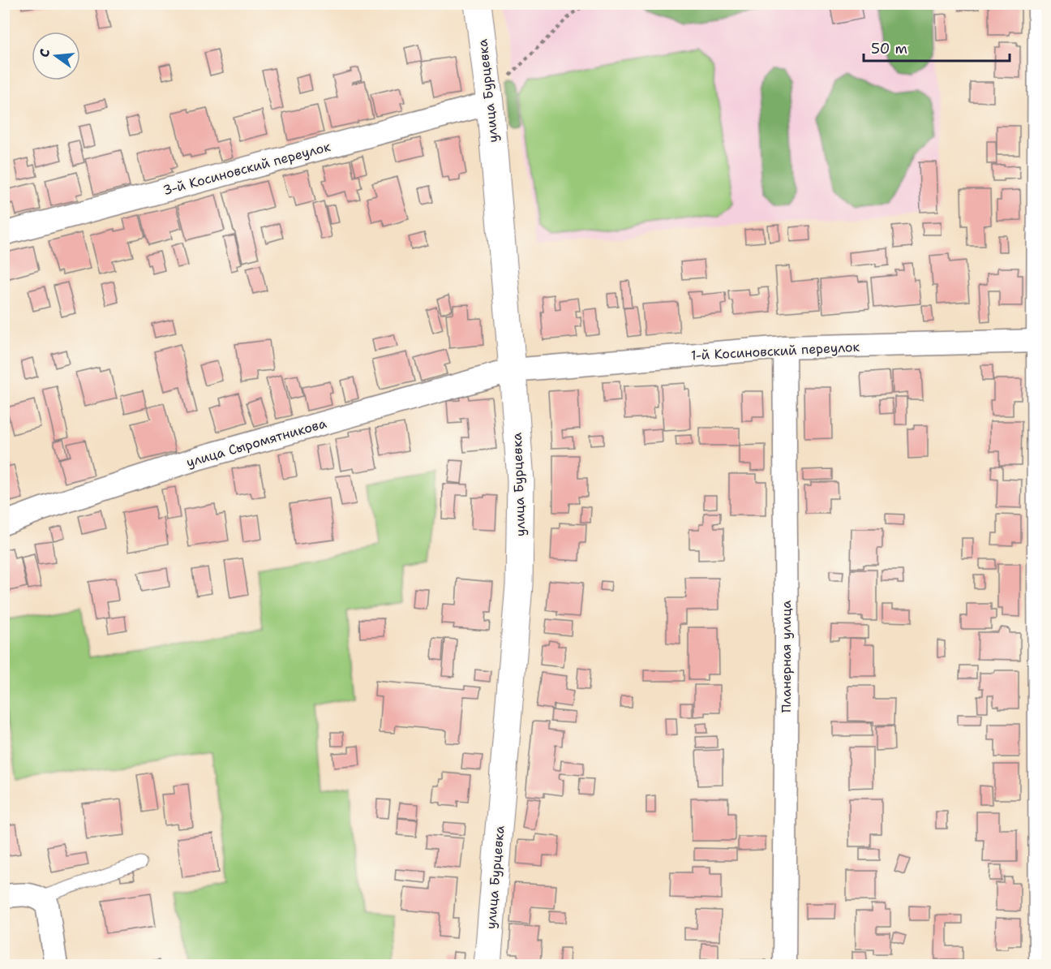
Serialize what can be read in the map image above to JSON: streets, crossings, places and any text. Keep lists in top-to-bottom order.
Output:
{
  "streets": {
    "street": [
      "улица Бурцевка",
      "3-й Косиновский переулок",
      "1-й Косиновский переулок",
      "улица Сыромятникова",
      "Планерная улица"
    ]
  },
  "crossings": [
    ["улица Бурцевка", "3-й Косиновский переулок"],
    ["улица Бурцевка", "1-й Косиновский переулок"],
    ["улица Бурцевка", "улица Сыромятникова"],
    ["1-й Косиновский переулок", "улица Сыромятникова"],
    ["1-й Косиновский переулок", "Планерная улица"]
  ],
  "scale_bar": "50 m",
  "north": "left"
}
